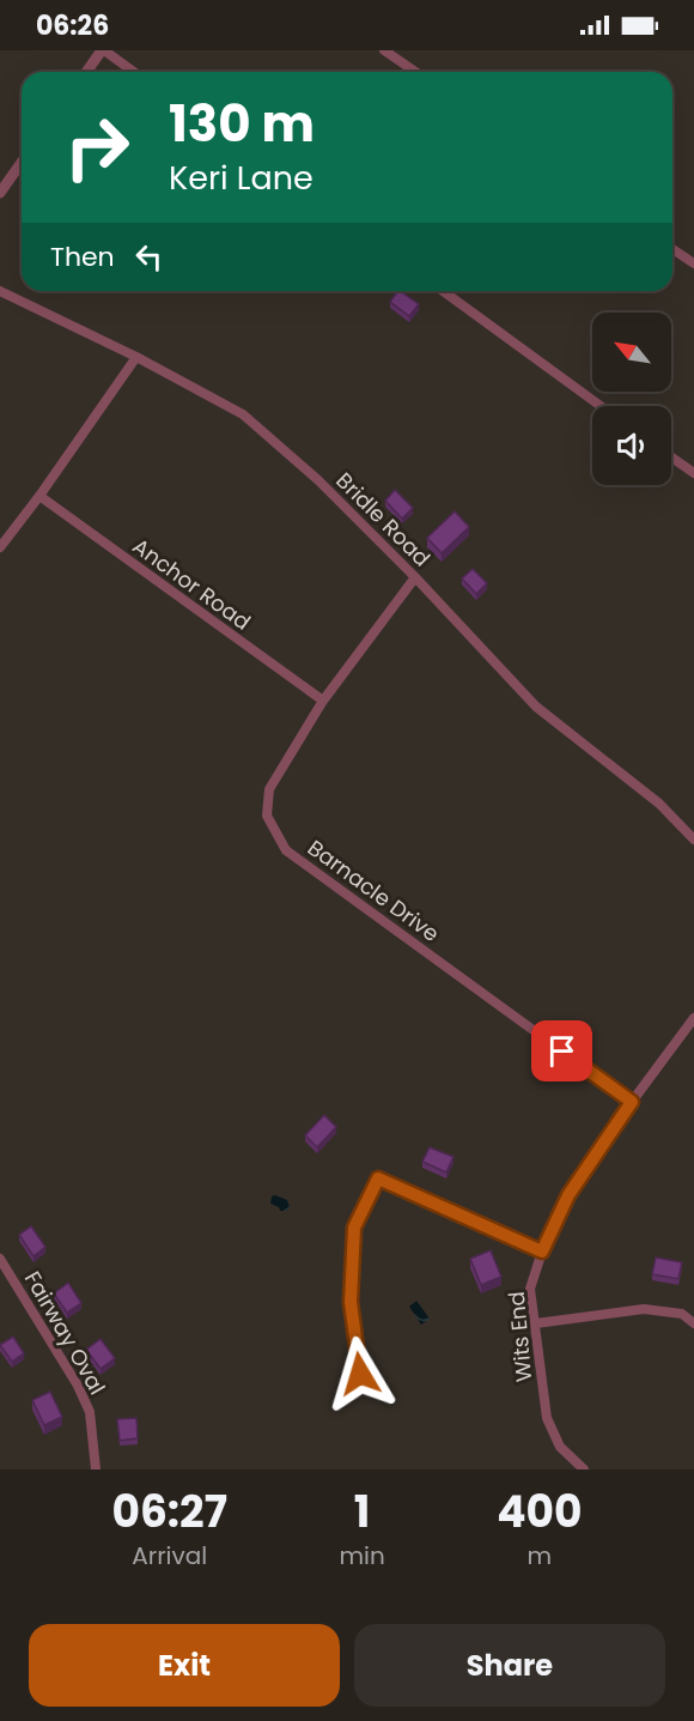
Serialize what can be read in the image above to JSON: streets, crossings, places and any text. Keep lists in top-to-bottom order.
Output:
{
  "streets": {
    "street": [
      "Bridle Road",
      "Anchor Road",
      "Barnacle Drive",
      "Fairway Oval",
      "Wits End"
    ]
  },
  "crossings": [
    ["Bridle Road", "Barnacle Drive"],
    ["Anchor Road", "Barnacle Drive"],
    ["Barnacle Drive", "Wits End"]
  ],
  "north": "top left",
  "page": {
    "status": "06:26",
    "turn": ["130 m", "Keri Lane"],
    "then": "Then",
    "eta": [
      "06:27",
      "Arrival",
      "1",
      "min",
      "400",
      "m"
    ],
    "buttons": ["Exit", "Share"]
  }
}
